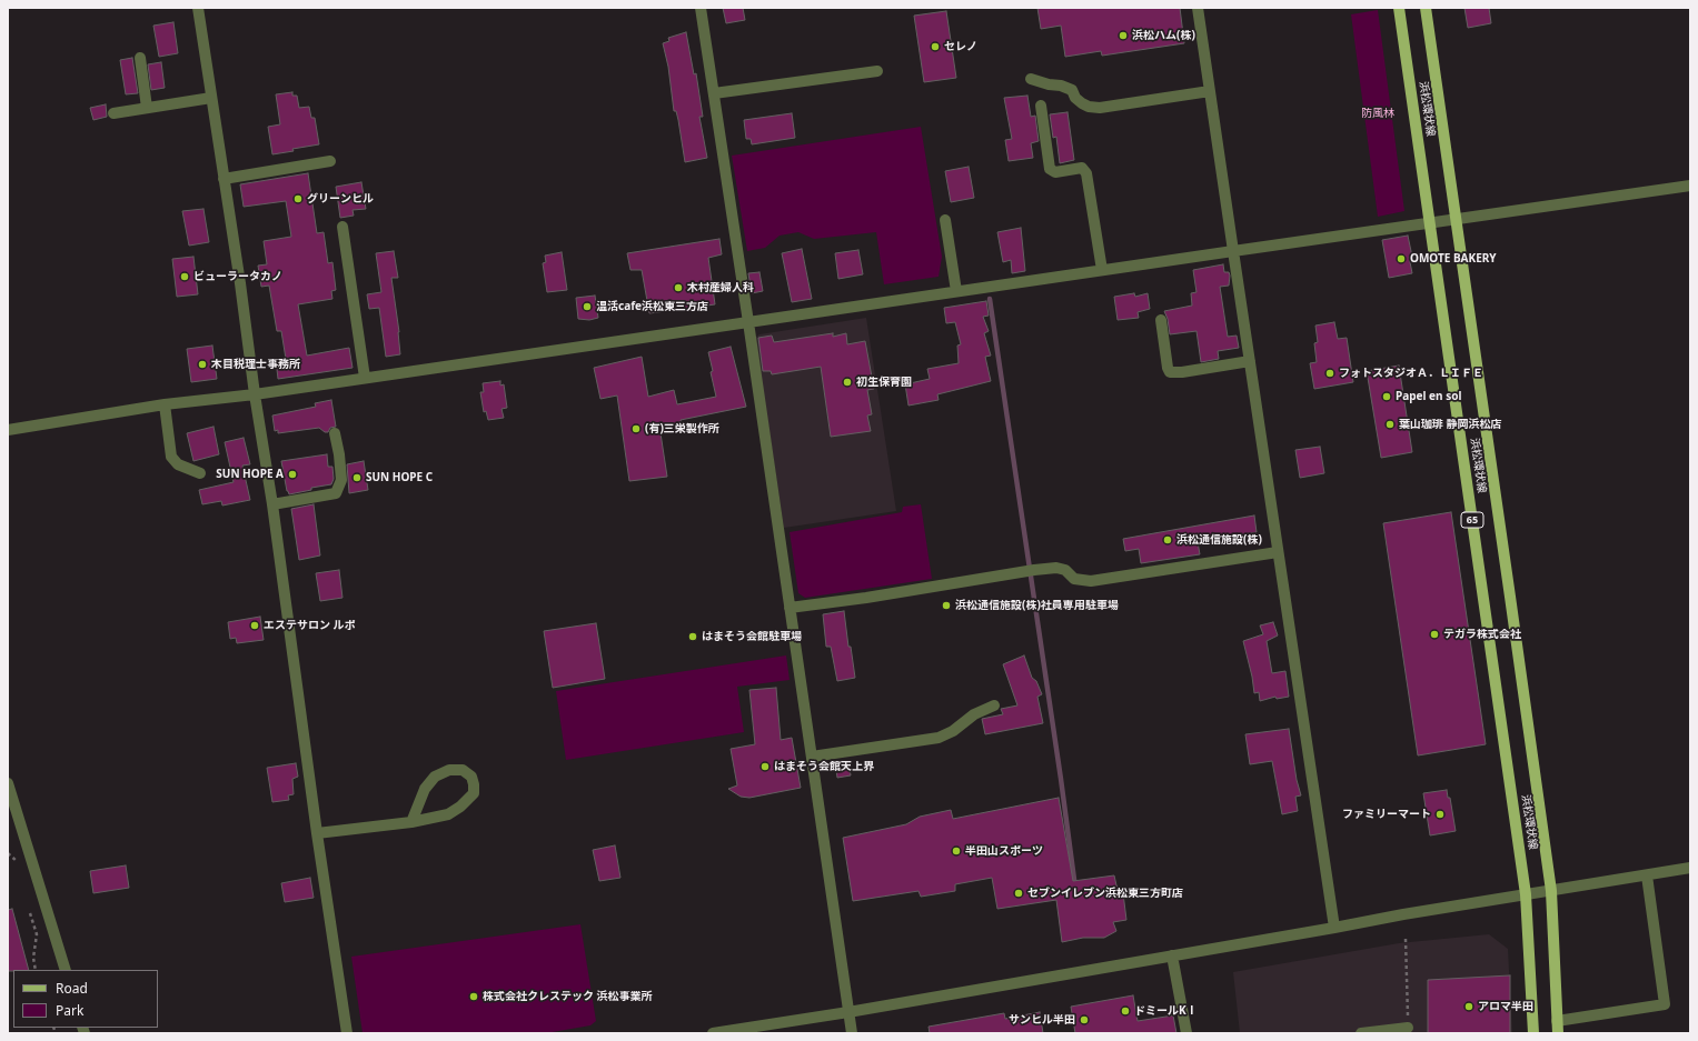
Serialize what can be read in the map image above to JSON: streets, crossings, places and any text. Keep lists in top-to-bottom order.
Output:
{
  "streets": {
    "main road": ["浜松環状線", "65"]
  },
  "parks": ["防風林"],
  "places": [
    "浜松ハム(株)",
    "セレノ",
    "グリーンヒル",
    "OMOTE BAKERY",
    "ビューラータカノ",
    "木村産婦人科",
    "温活cafe浜松東三方店",
    "木目税理士事務所",
    "フォトスタジオＡ．ＬＩＦＥ",
    "初生保育園",
    "Papel en sol",
    "葉山珈琲 静岡浜松店",
    "(有)三栄製作所",
    "SUN HOPE A",
    "SUN HOPE C",
    "浜松通信施設(株)",
    "浜松通信施設(株)社員専用駐車場",
    "エステサロン ルポ",
    "テガラ株式会社",
    "はまそう会館駐車場",
    "はまそう会館天上界",
    "ファミリーマート",
    "半田山スポーツ",
    "セブンイレブン浜松東三方町店",
    "株式会社クレステック 浜松事業所",
    "アロマ半田",
    "ドミールKⅠ",
    "サンヒル半田"
  ],
  "legend": ["Road", "Park"]
}
